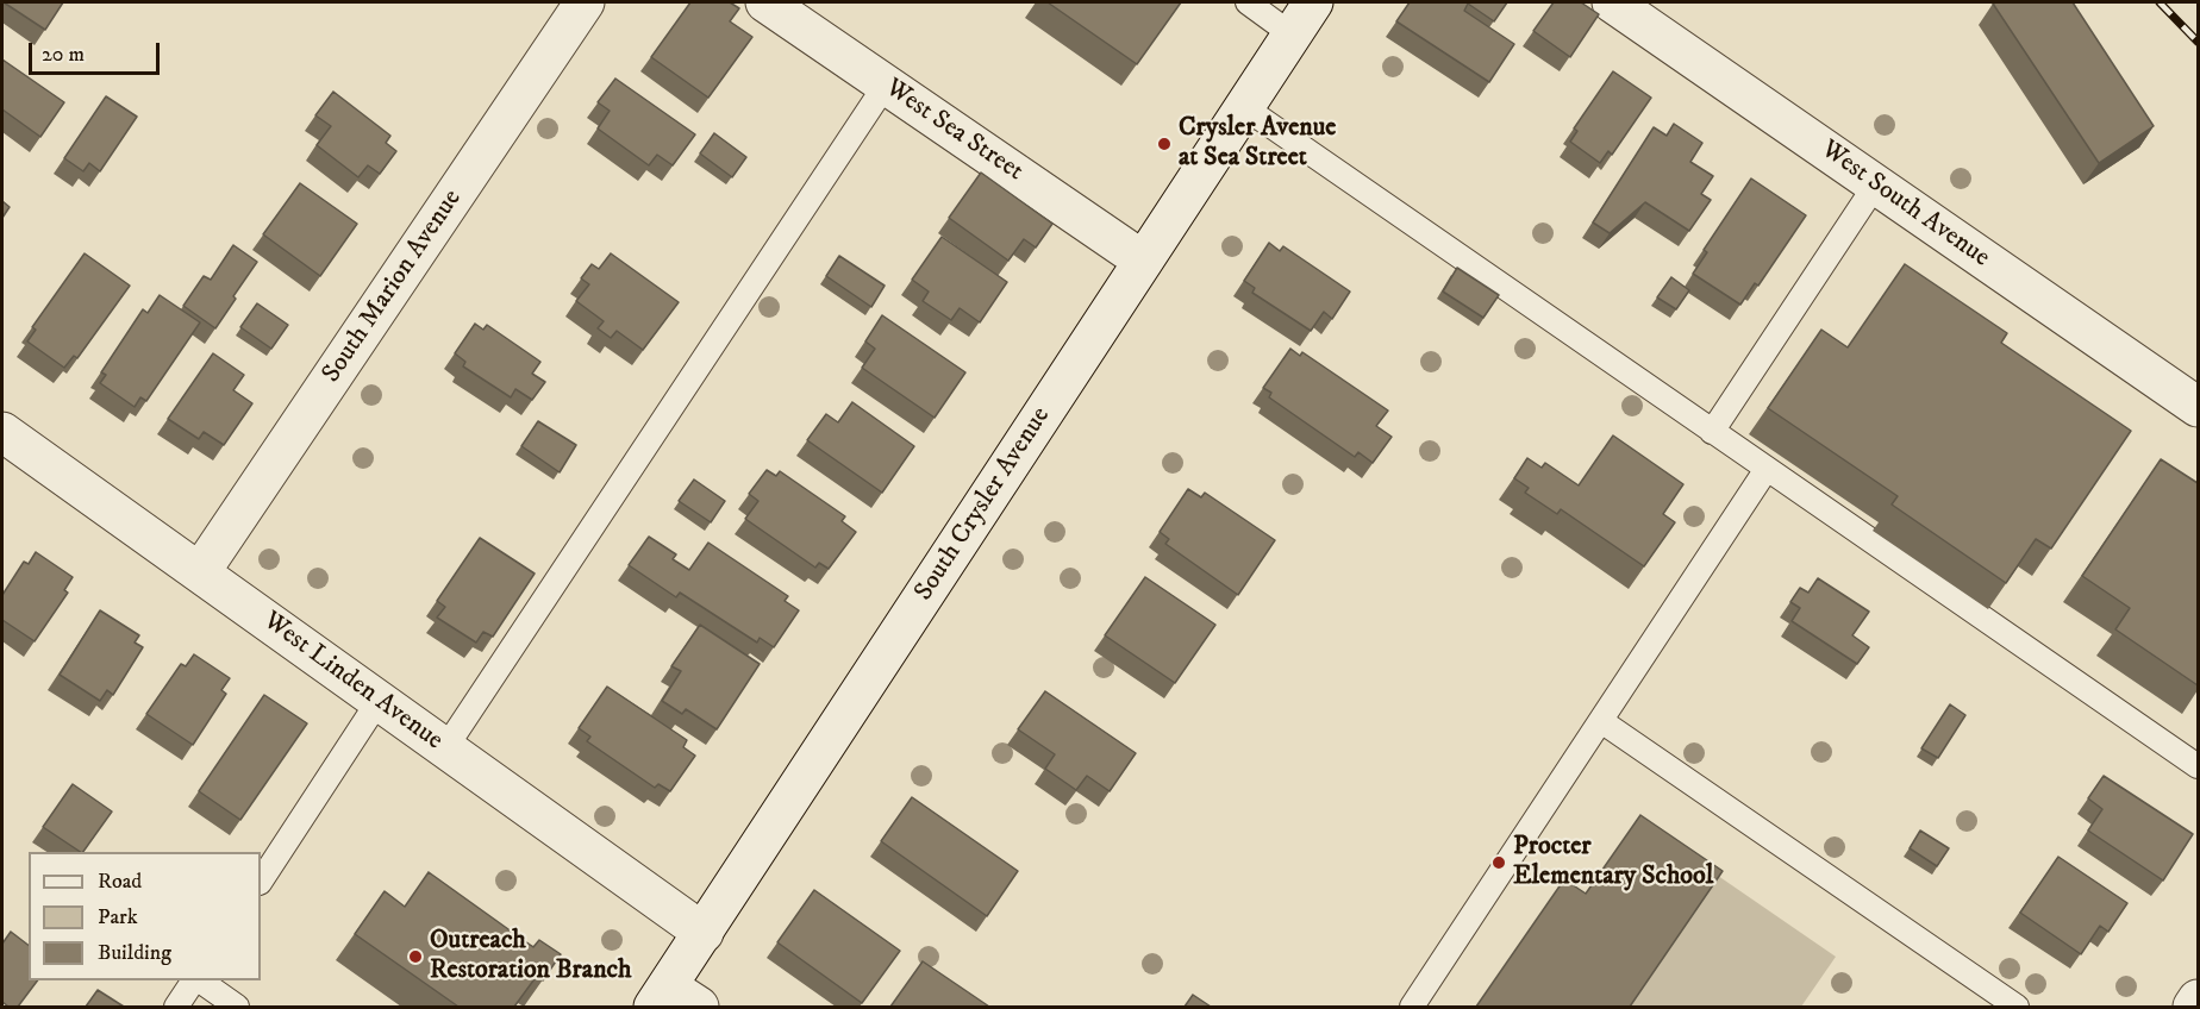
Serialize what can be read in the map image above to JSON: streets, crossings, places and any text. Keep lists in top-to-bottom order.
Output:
{
  "streets": {
    "street": [
      "West Sea Street",
      "West South Avenue",
      "South Marion Avenue",
      "South Crysler Avenue",
      "West Linden Avenue"
    ]
  },
  "crossings": [
    ["West Sea Street", "South Crysler Avenue"],
    ["South Marion Avenue", "West Linden Avenue"],
    ["South Crysler Avenue", "West Linden Avenue"]
  ],
  "places": ["Crysler Avenue at Sea Street", "Procter Elementary School", "Outreach Restoration Branch"],
  "legend": ["Road", "Park", "Building"],
  "scale_bar": "20 m"
}
